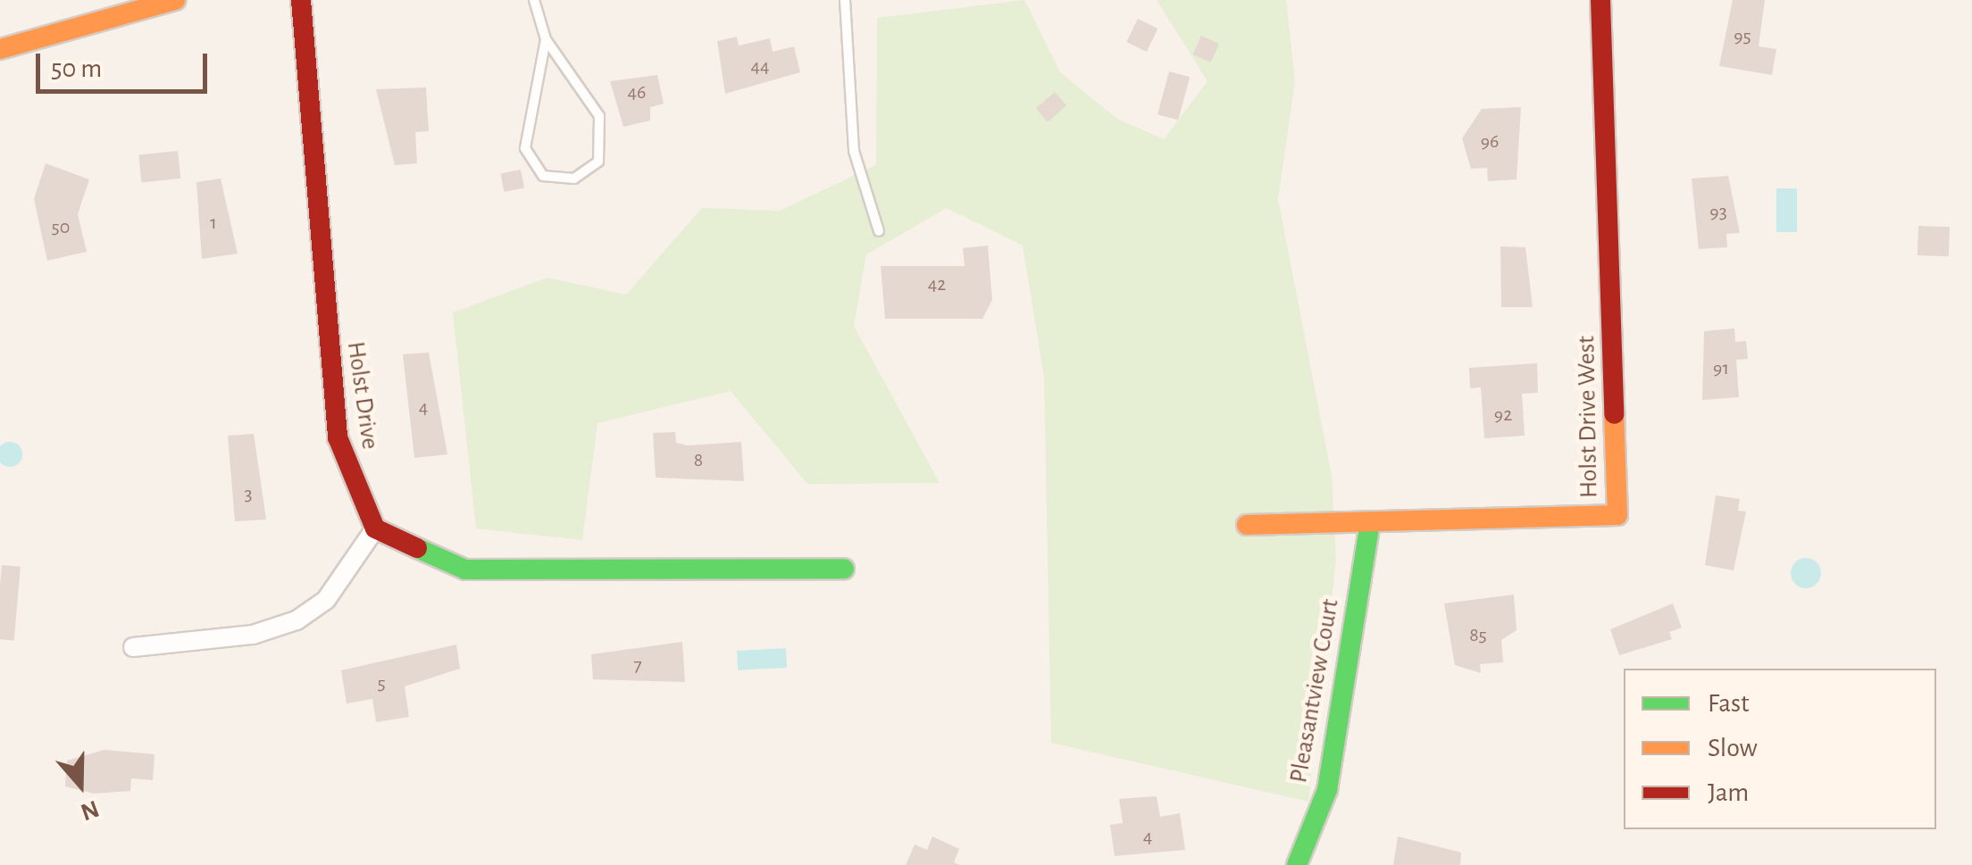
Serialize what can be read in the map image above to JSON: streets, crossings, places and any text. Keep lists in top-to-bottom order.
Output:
{
  "streets": {
    "street": ["Holst Drive", "Holst Drive West", "Pleasantview Court"]
  },
  "crossings": [
    ["Holst Drive West", "Pleasantview Court"]
  ],
  "house_numbers": [
    "95",
    "44",
    "46",
    "96",
    "93",
    "1",
    "50",
    "42",
    "91",
    "4",
    "92",
    "8",
    "3",
    "85",
    "7",
    "5",
    "4"
  ],
  "legend": ["Fast", "Slow", "Jam"],
  "scale_bar": "50 m",
  "north": "bottom"
}
